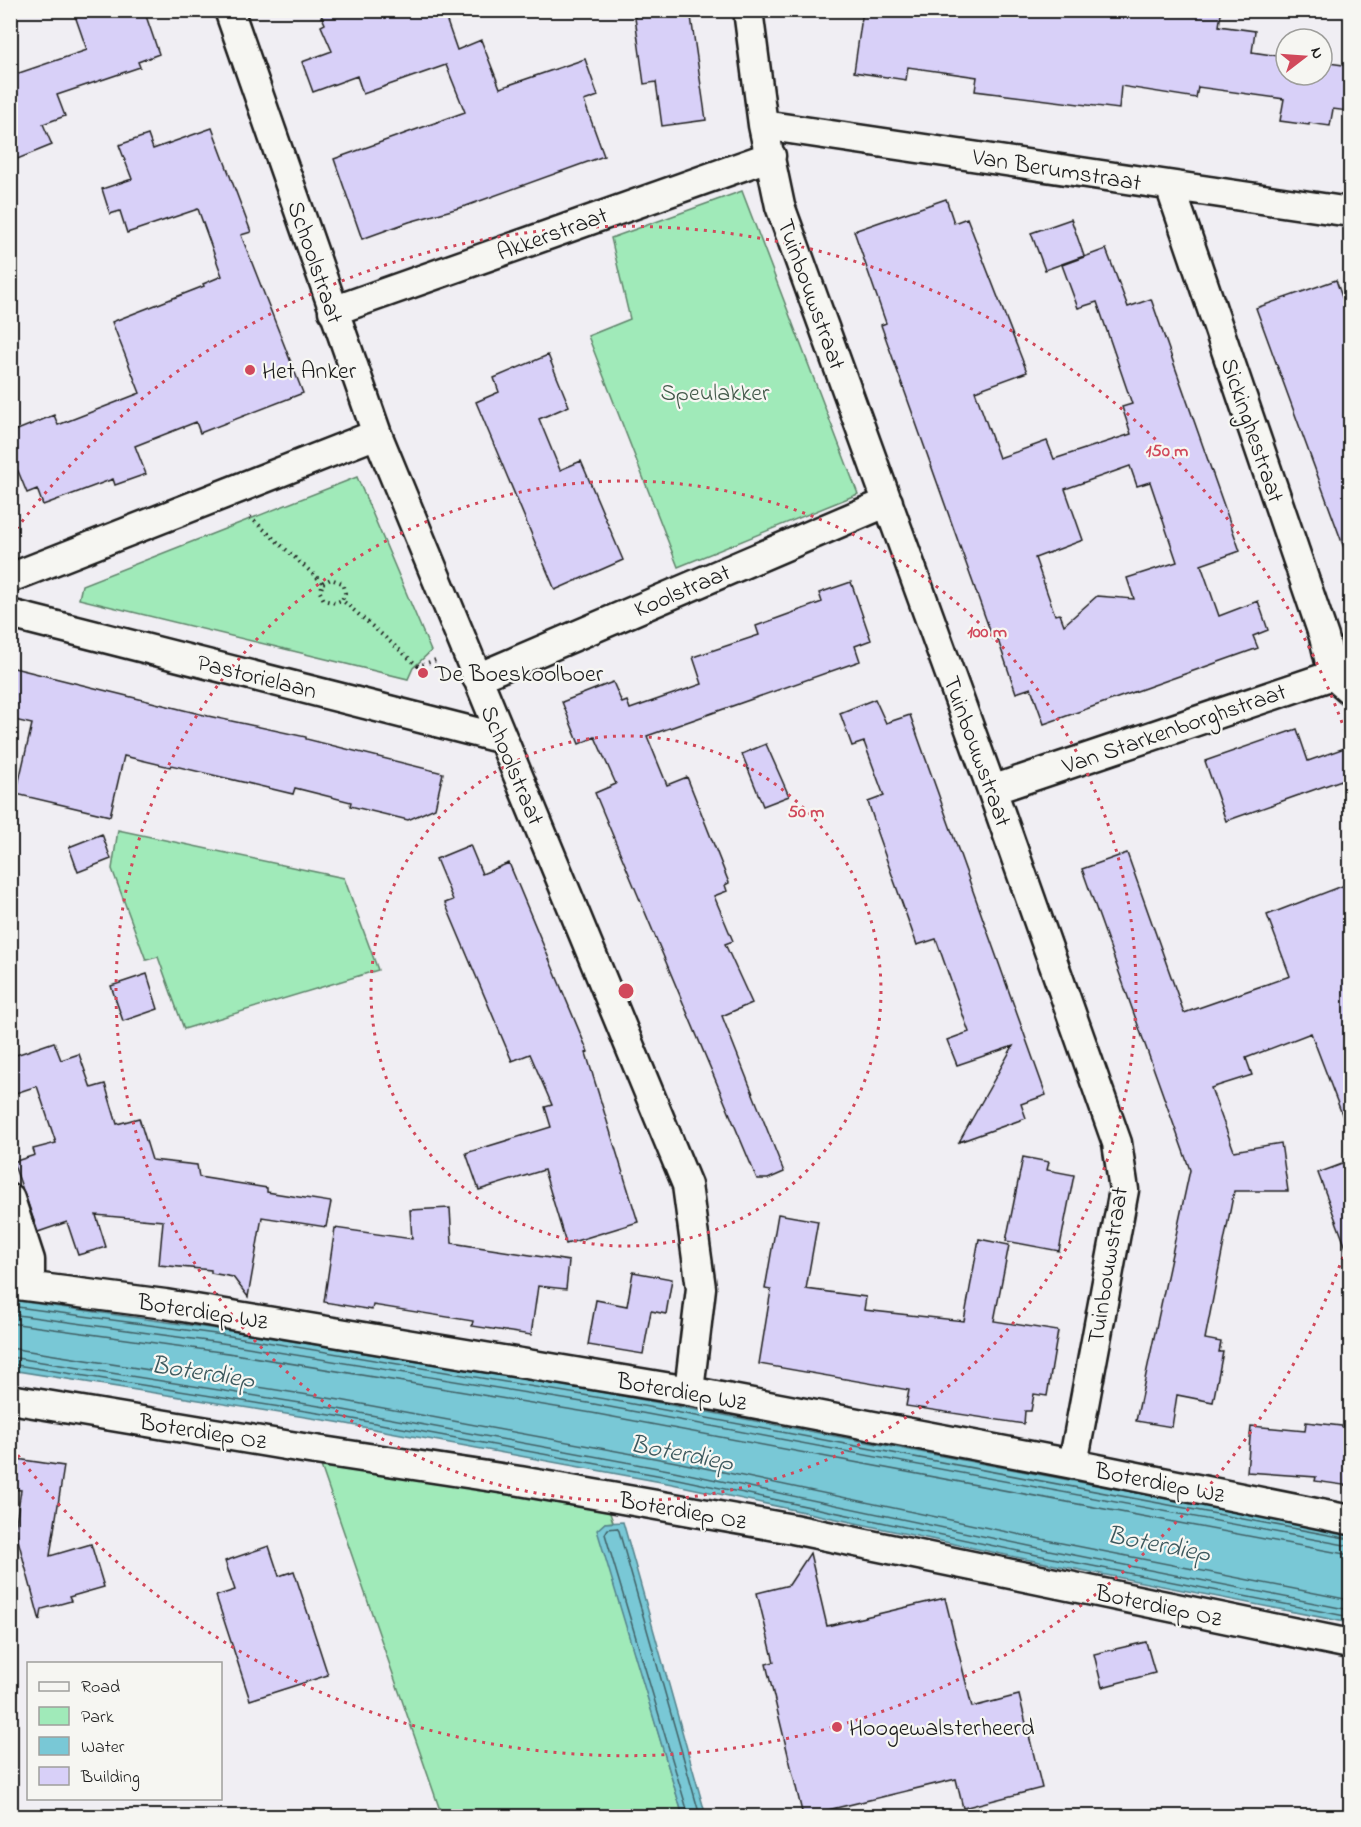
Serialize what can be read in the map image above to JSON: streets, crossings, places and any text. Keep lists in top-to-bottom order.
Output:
{
  "streets": {
    "street": [
      "Van Berumstraat",
      "Akkerstraat",
      "Schoolstraat",
      "Tuinbouwstraat",
      "Sickinghestraat",
      "Koolstraat",
      "Pastorielaan",
      "Van Starkenborghstraat",
      "Boterdiep Wz",
      "Boterdiep Oz"
    ]
  },
  "crossings": [
    ["Van Berumstraat", "Tuinbouwstraat"],
    ["Van Berumstraat", "Sickinghestraat"],
    ["Akkerstraat", "Schoolstraat"],
    ["Akkerstraat", "Tuinbouwstraat"],
    ["Schoolstraat", "Koolstraat"],
    ["Schoolstraat", "Pastorielaan"],
    ["Schoolstraat", "Boterdiep Wz"],
    ["Tuinbouwstraat", "Koolstraat"],
    ["Tuinbouwstraat", "Van Starkenborghstraat"],
    ["Tuinbouwstraat", "Boterdiep Wz"],
    ["Sickinghestraat", "Van Starkenborghstraat"]
  ],
  "water": ["Boterdiep"],
  "parks": ["Speulakker"],
  "places": ["Het Anker", "De Boeskoolboer", "Hoogewalsterheerd"],
  "legend": [
    "Road",
    "Park",
    "Water",
    "Building"
  ],
  "north": "right",
  "rings": ["150 m", "100 m", "50 m"]
}
